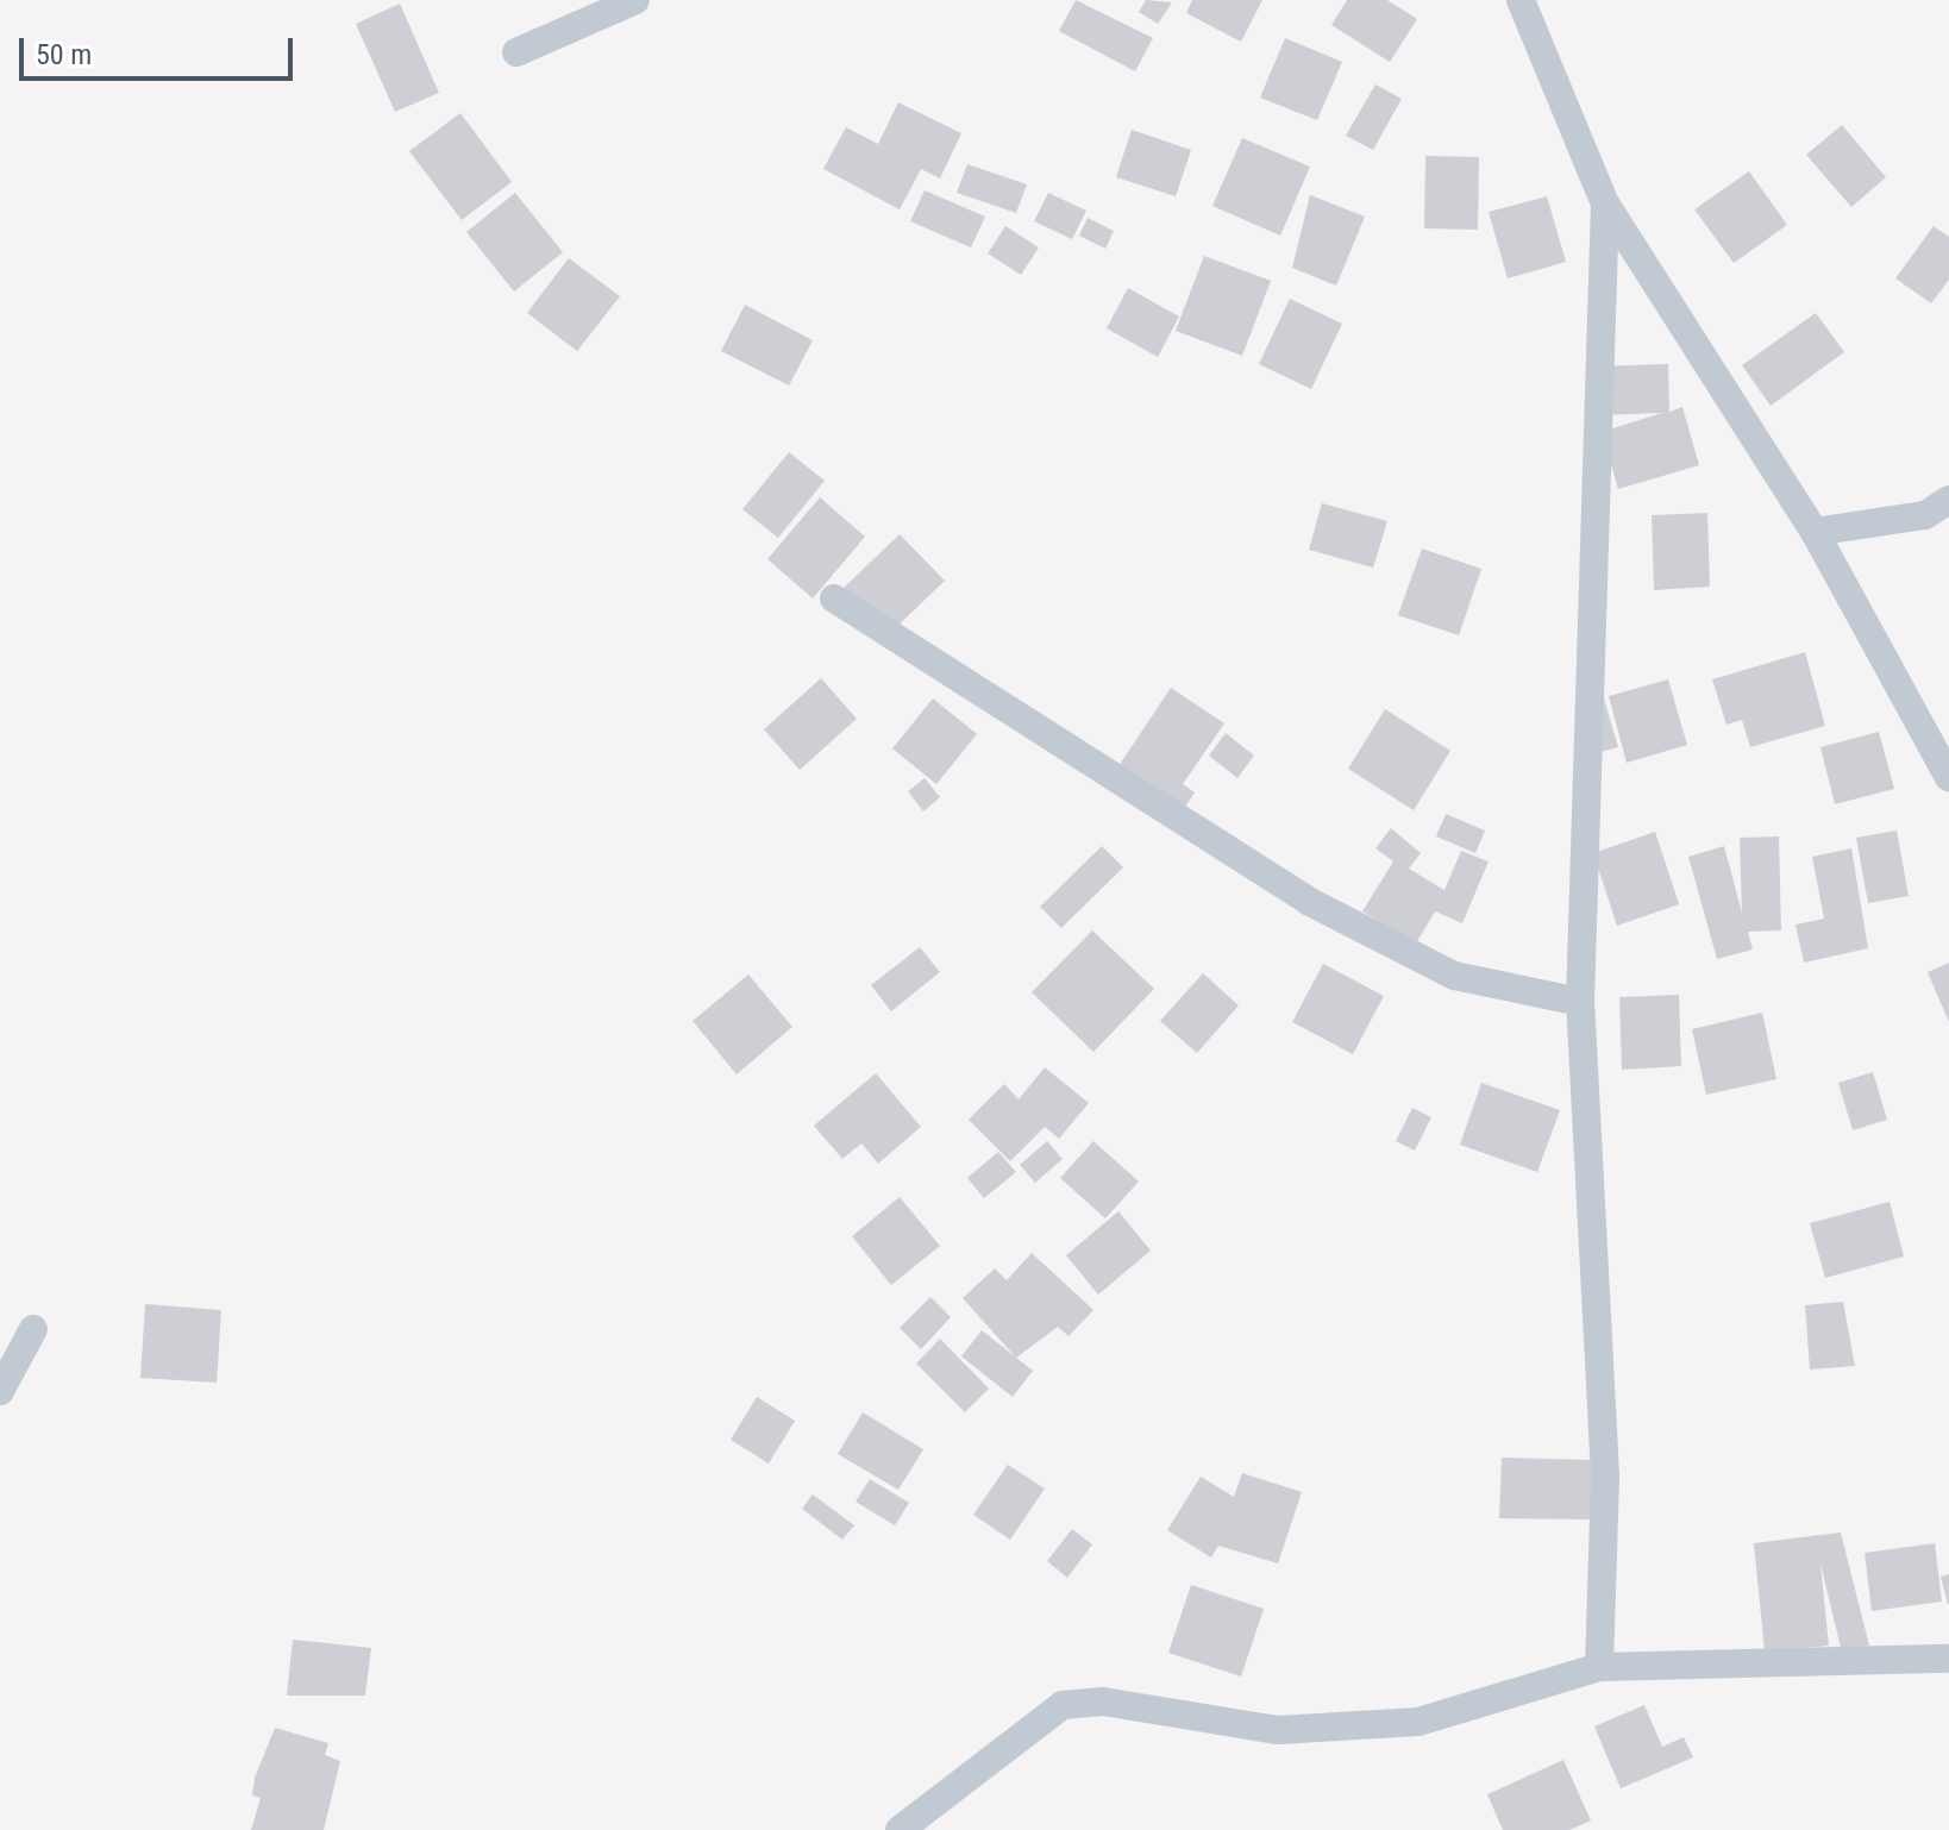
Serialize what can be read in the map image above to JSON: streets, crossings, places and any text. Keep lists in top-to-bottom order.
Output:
{
  "scale_bar": "50 m"
}
